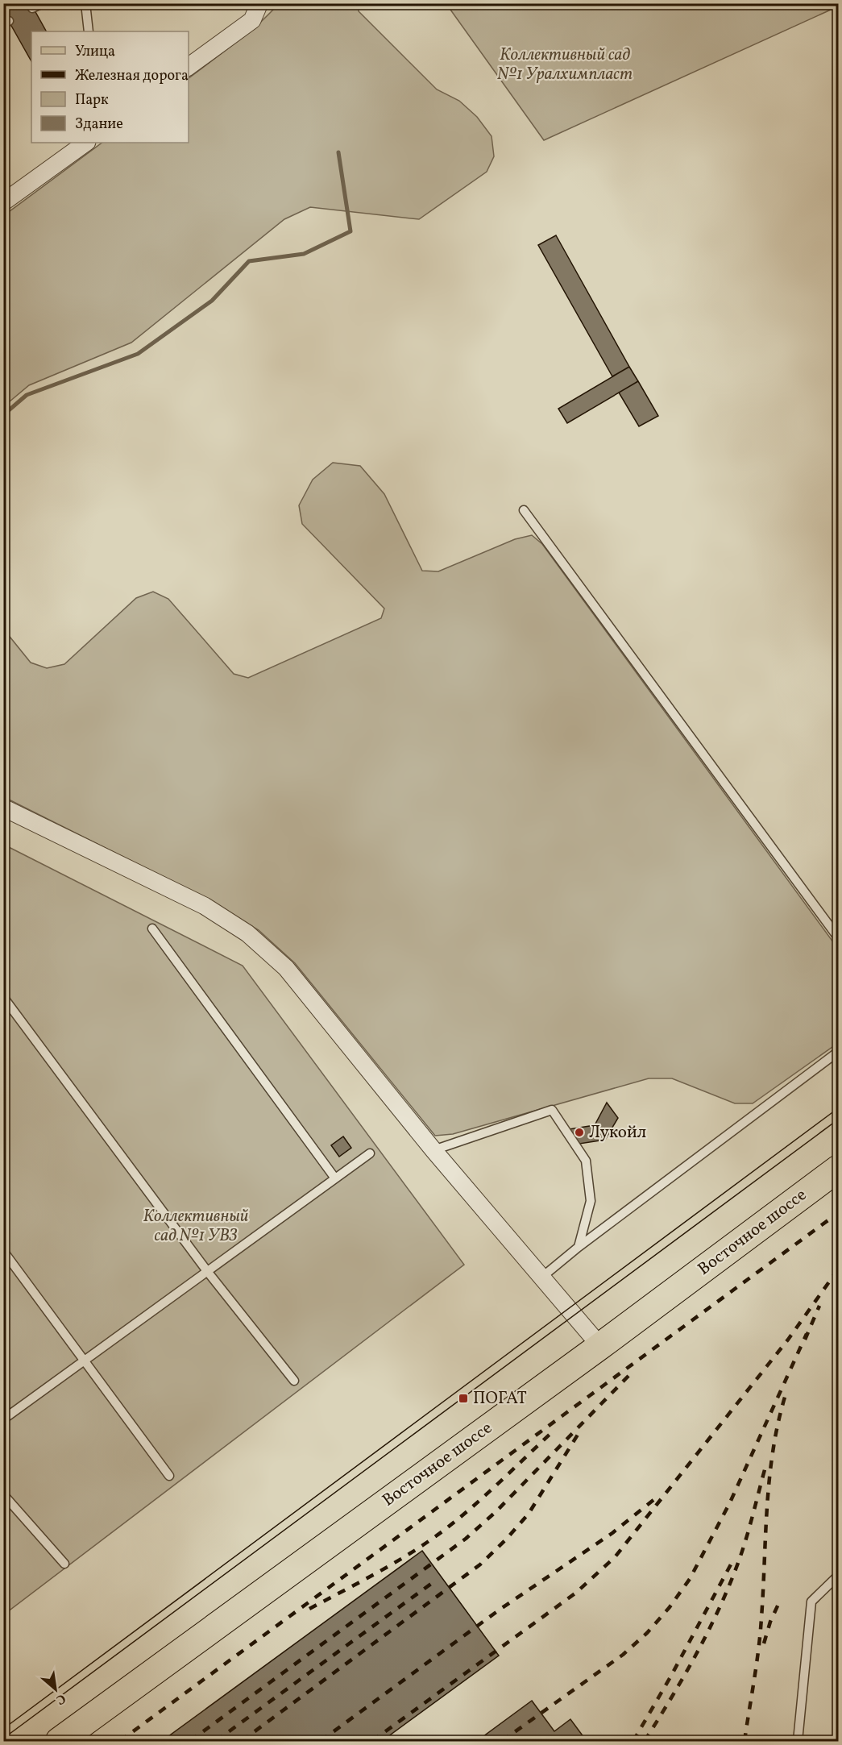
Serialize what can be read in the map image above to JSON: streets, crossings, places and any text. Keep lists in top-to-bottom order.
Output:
{
  "streets": {
    "main road": ["Восточное шоссе"]
  },
  "parks": ["Коллективный сад №1 Уралхимпласт", "Коллективный сад №1 УВЗ"],
  "places": {
    "other": ["Лукойл"],
    "transit": ["ПОГАТ"]
  },
  "legend": [
    "Улица",
    "Железная дорога",
    "Парк",
    "Здание"
  ],
  "north": "bottom right"
}
